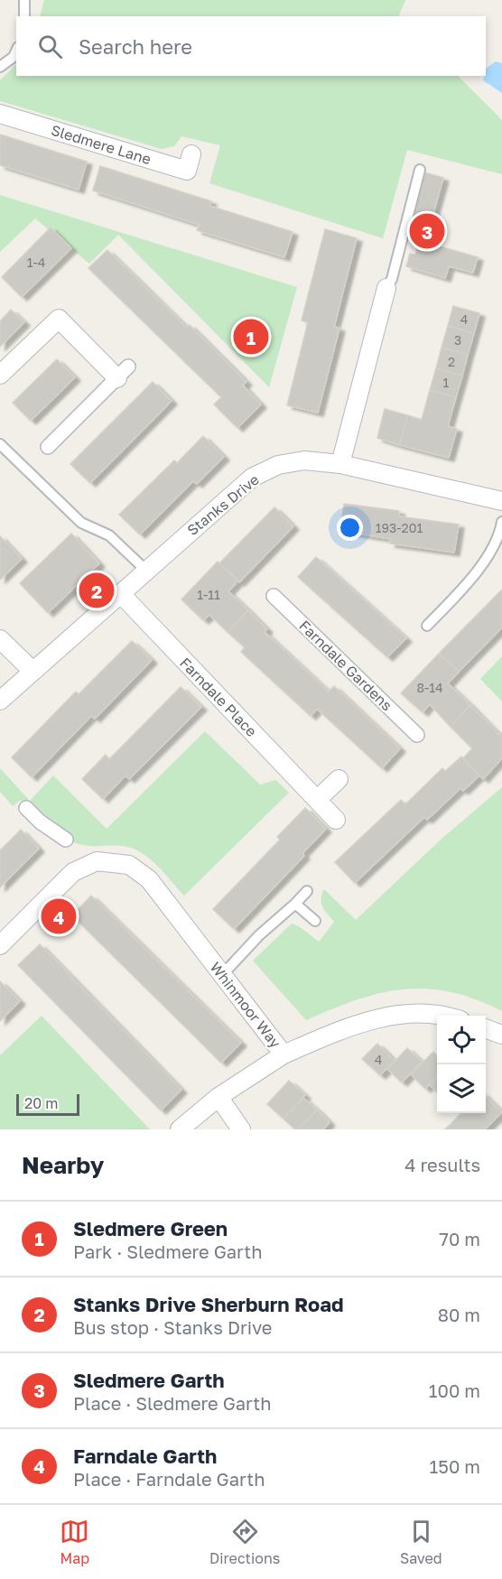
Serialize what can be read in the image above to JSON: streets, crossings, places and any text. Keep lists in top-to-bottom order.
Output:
{
  "streets": {
    "street": [
      "Sledmere Lane",
      "Stanks Drive",
      "Farndale Gardens",
      "Farndale Place",
      "Whinmoor Way"
    ]
  },
  "crossings": [
    ["Stanks Drive", "Farndale Place"]
  ],
  "house_numbers": [
    "1-4",
    "4",
    "3",
    "2",
    "1",
    "193-201",
    "1-11",
    "8-14",
    "4"
  ],
  "scale_bar": "20 m",
  "page": {
    "search": "Search here",
    "pins": [
      "3",
      "1",
      "2",
      "4"
    ],
    "scale": "20 m",
    "heading": ["Nearby", "4 results"],
    "list": [
      {
        "mark": "1",
        "name": "Sledmere Green",
        "note": "Park · Sledmere Garth",
        "value": "70 m"
      },
      {
        "mark": "2",
        "name": "Stanks Drive Sherburn Road",
        "note": "Bus stop · Stanks Drive",
        "value": "80 m"
      },
      {
        "mark": "3",
        "name": "Sledmere Garth",
        "note": "Place · Sledmere Garth",
        "value": "100 m"
      },
      {
        "mark": "4",
        "name": "Farndale Garth",
        "note": "Place · Farndale Garth",
        "value": "150 m"
      }
    ],
    "nav": ["Map", "Directions", "Saved"]
  }
}
